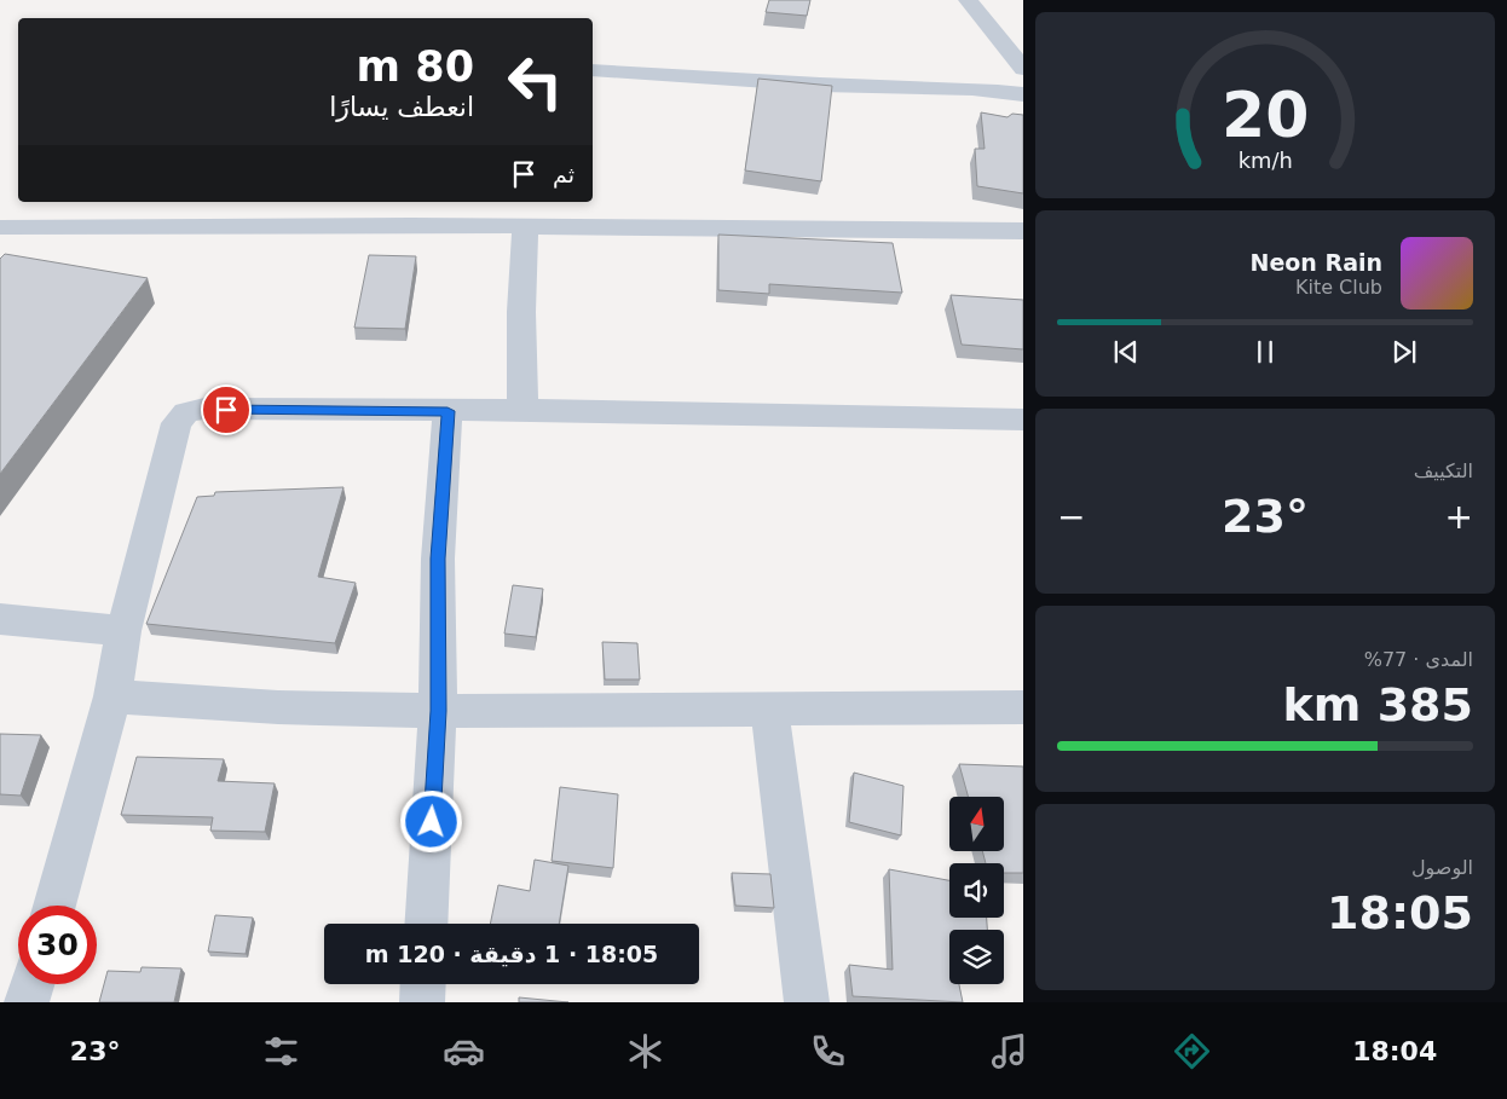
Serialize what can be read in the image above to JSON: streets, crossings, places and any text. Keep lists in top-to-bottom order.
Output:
{
  "north": "top",
  "page": {
    "turn": ["80 m", "انعطف يسارًا"],
    "then": "ثم",
    "song": ["Neon Rain", "Kite Club"],
    "tile": [
      "التكييف",
      ["المدى · 77%", "385 km"],
      ["الوصول", "18:05"]
    ],
    "heat": ["−", "23°", "+"],
    "limit": "30",
    "trip": "18:05 · 1 دقيقة · 120 m",
    "tabs": ["18:04", "23°"],
    "gauge": ["20", "km/h"]
  }
}
